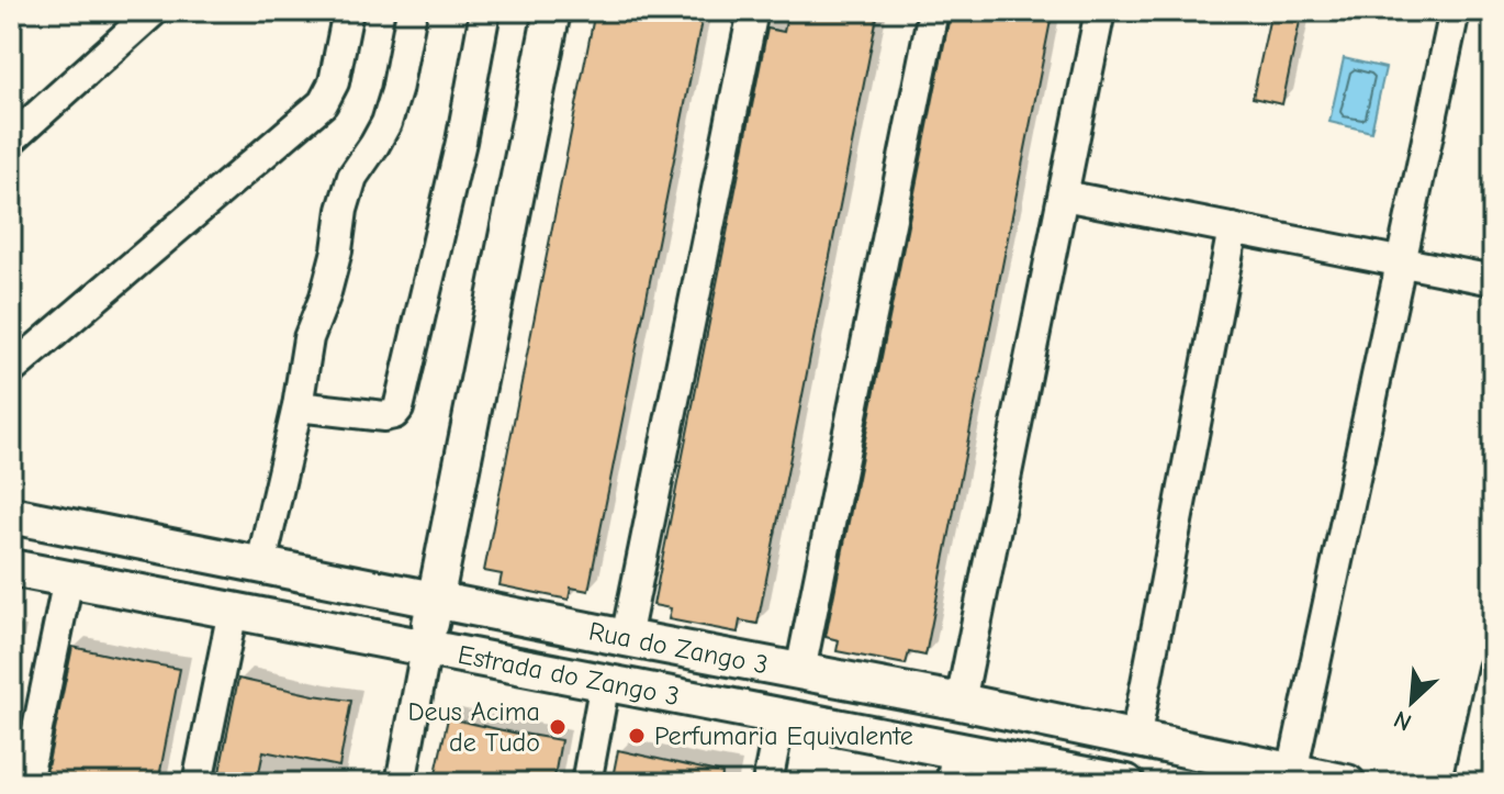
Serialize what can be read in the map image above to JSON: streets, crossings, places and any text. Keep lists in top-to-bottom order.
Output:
{
  "streets": {
    "street": ["Rua do Zango 3", "Estrada do Zango 3"]
  },
  "places": ["Deus Acima de Tudo", "Perfumaria Equivalente"],
  "north": "bottom left"
}
